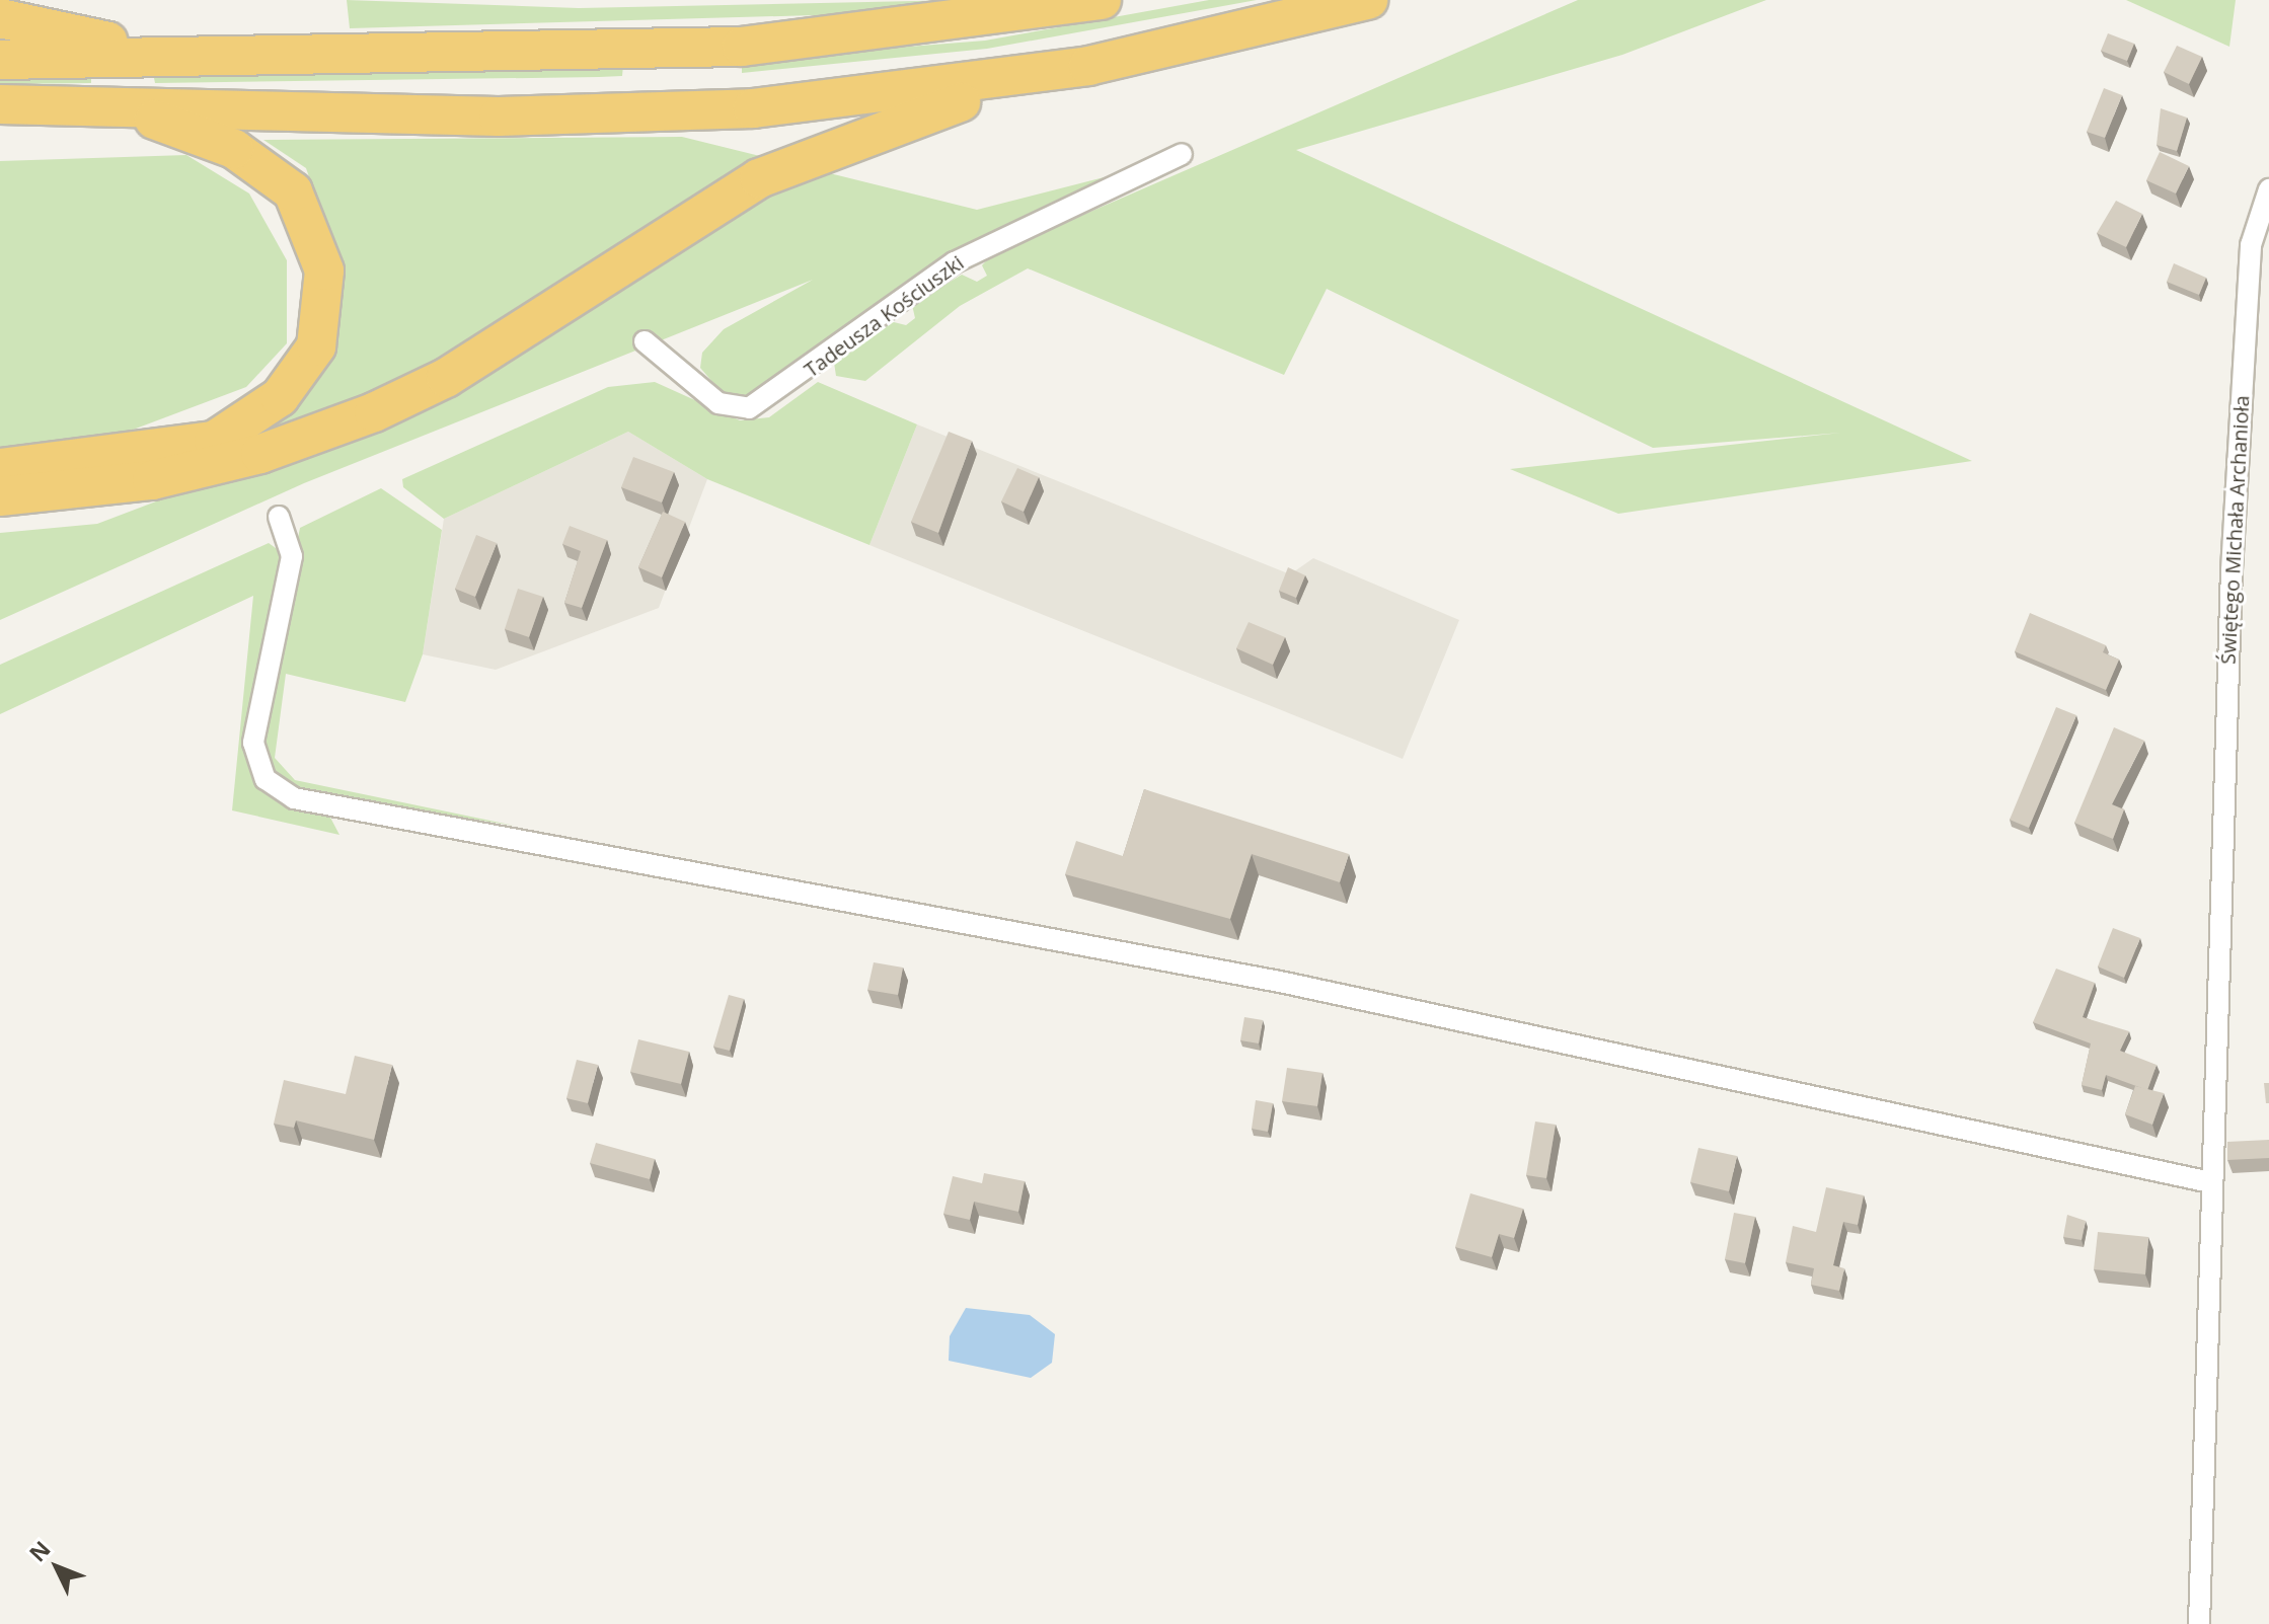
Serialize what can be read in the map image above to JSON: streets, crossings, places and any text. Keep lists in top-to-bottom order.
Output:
{
  "streets": {
    "street": ["Tadeusza Kościuszki", "Świętego Michała Archanioła"]
  },
  "north": "top left"
}
